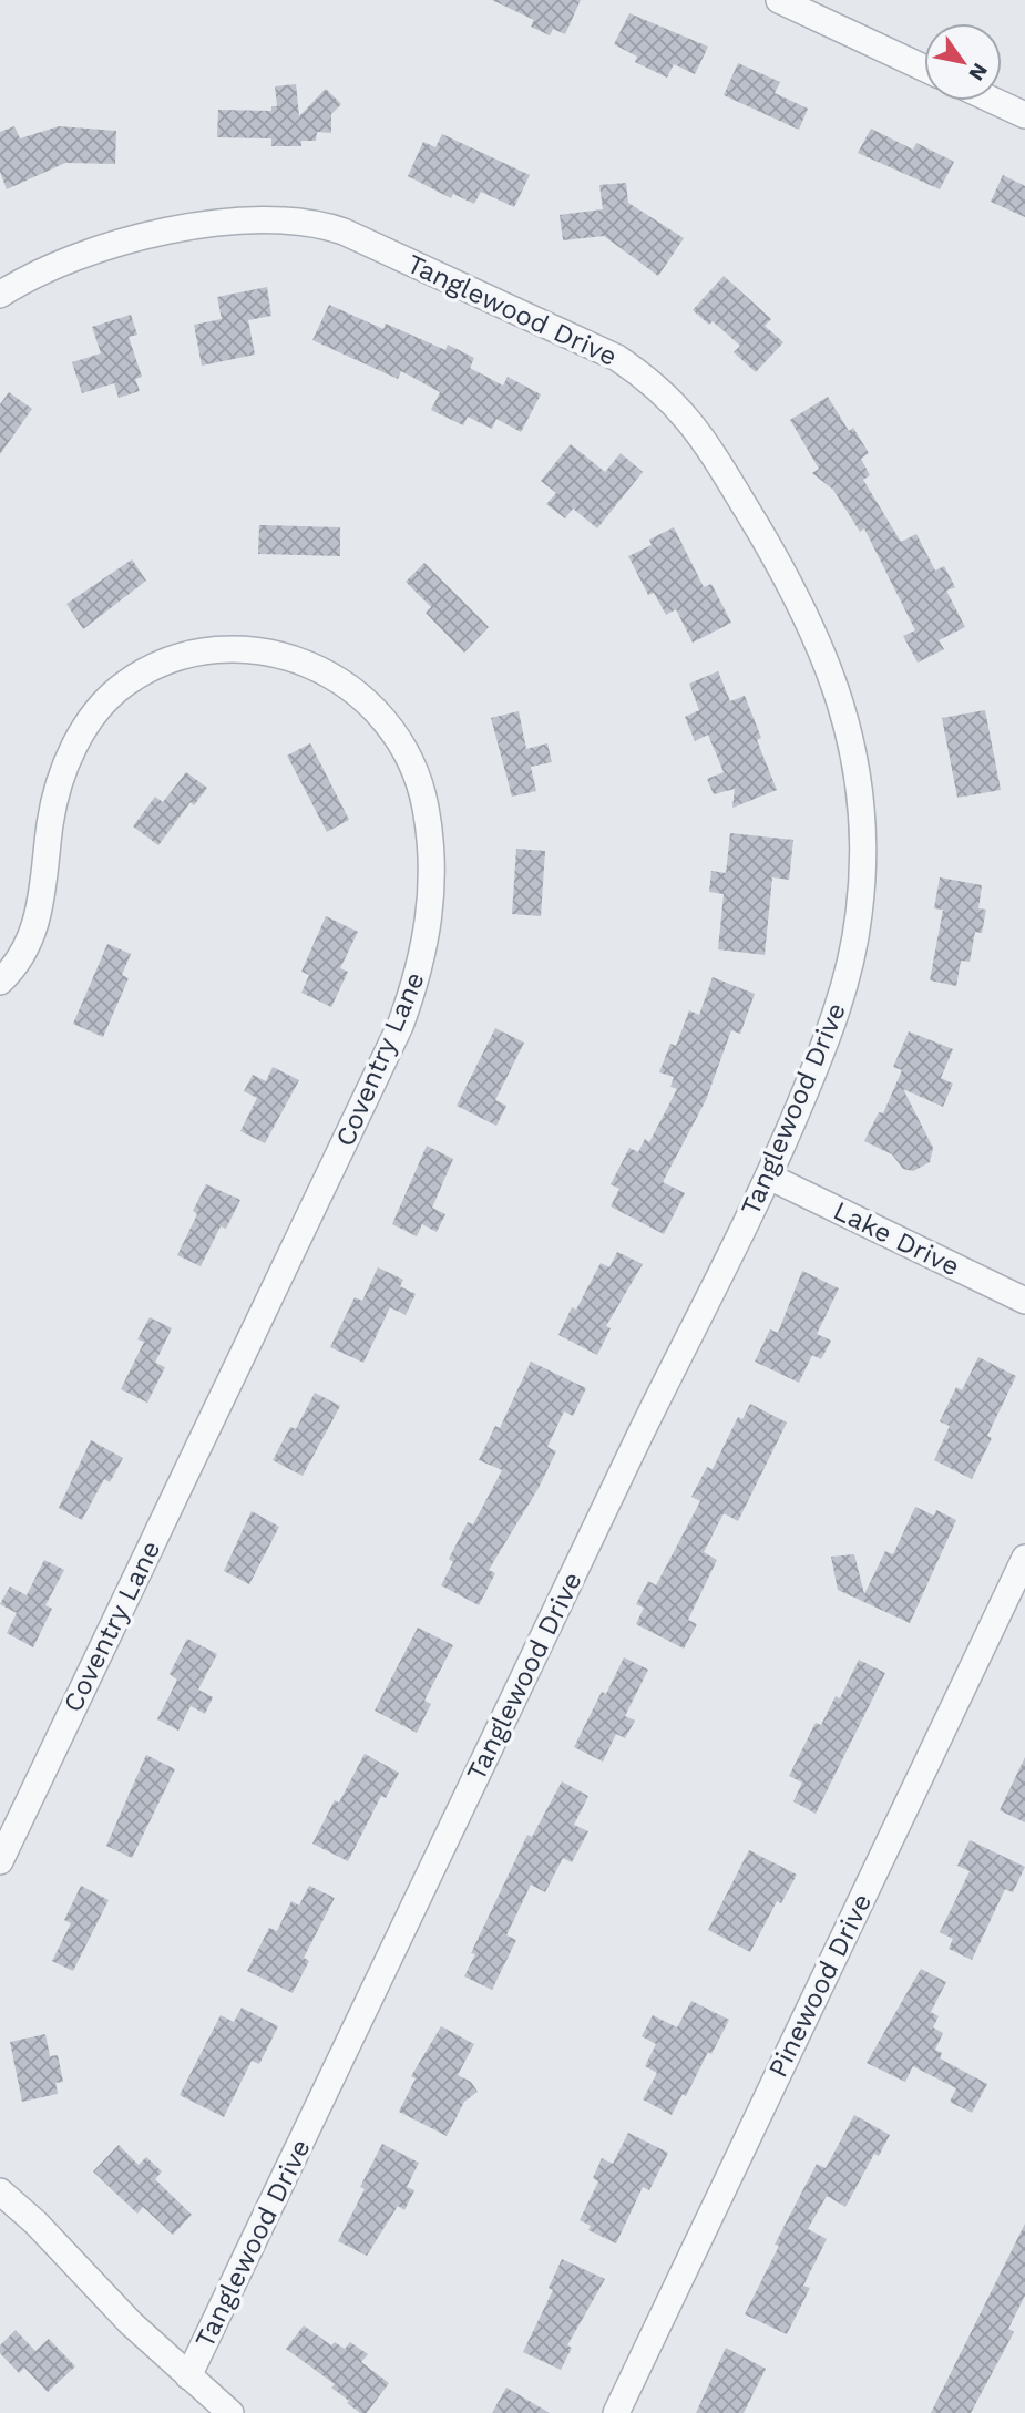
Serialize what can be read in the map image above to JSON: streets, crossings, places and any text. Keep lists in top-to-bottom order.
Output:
{
  "streets": {
    "street": [
      "Tanglewood Drive",
      "Coventry Lane",
      "Lake Drive",
      "Pinewood Drive"
    ]
  },
  "crossings": [
    ["Tanglewood Drive", "Lake Drive"]
  ],
  "north": "bottom right"
}
